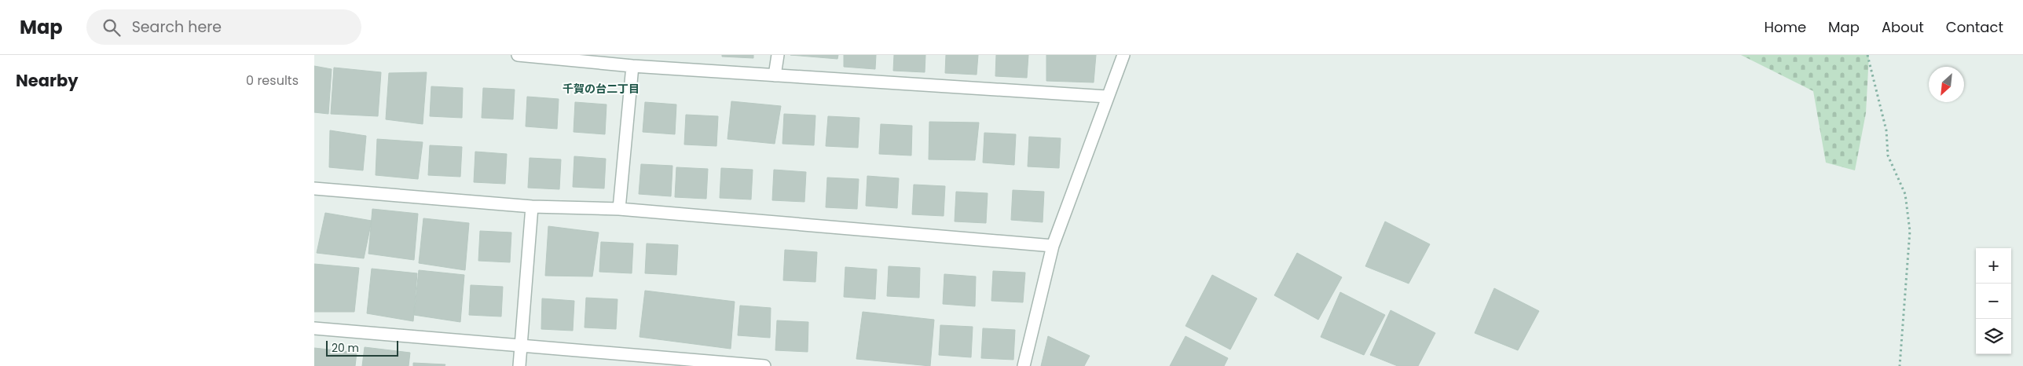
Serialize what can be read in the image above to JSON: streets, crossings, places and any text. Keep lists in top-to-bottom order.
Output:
{
  "districts": ["千賀の台二丁目"],
  "scale_bar": "20 m",
  "north": "bottom left",
  "page": {
    "header": "Map",
    "search": "Search here",
    "nav": [
      "Home",
      "Map",
      "About",
      "Contact"
    ],
    "heading": ["Nearby", "0 results"],
    "map_buttons": ["+", "−"],
    "scale": "20 m"
  }
}
